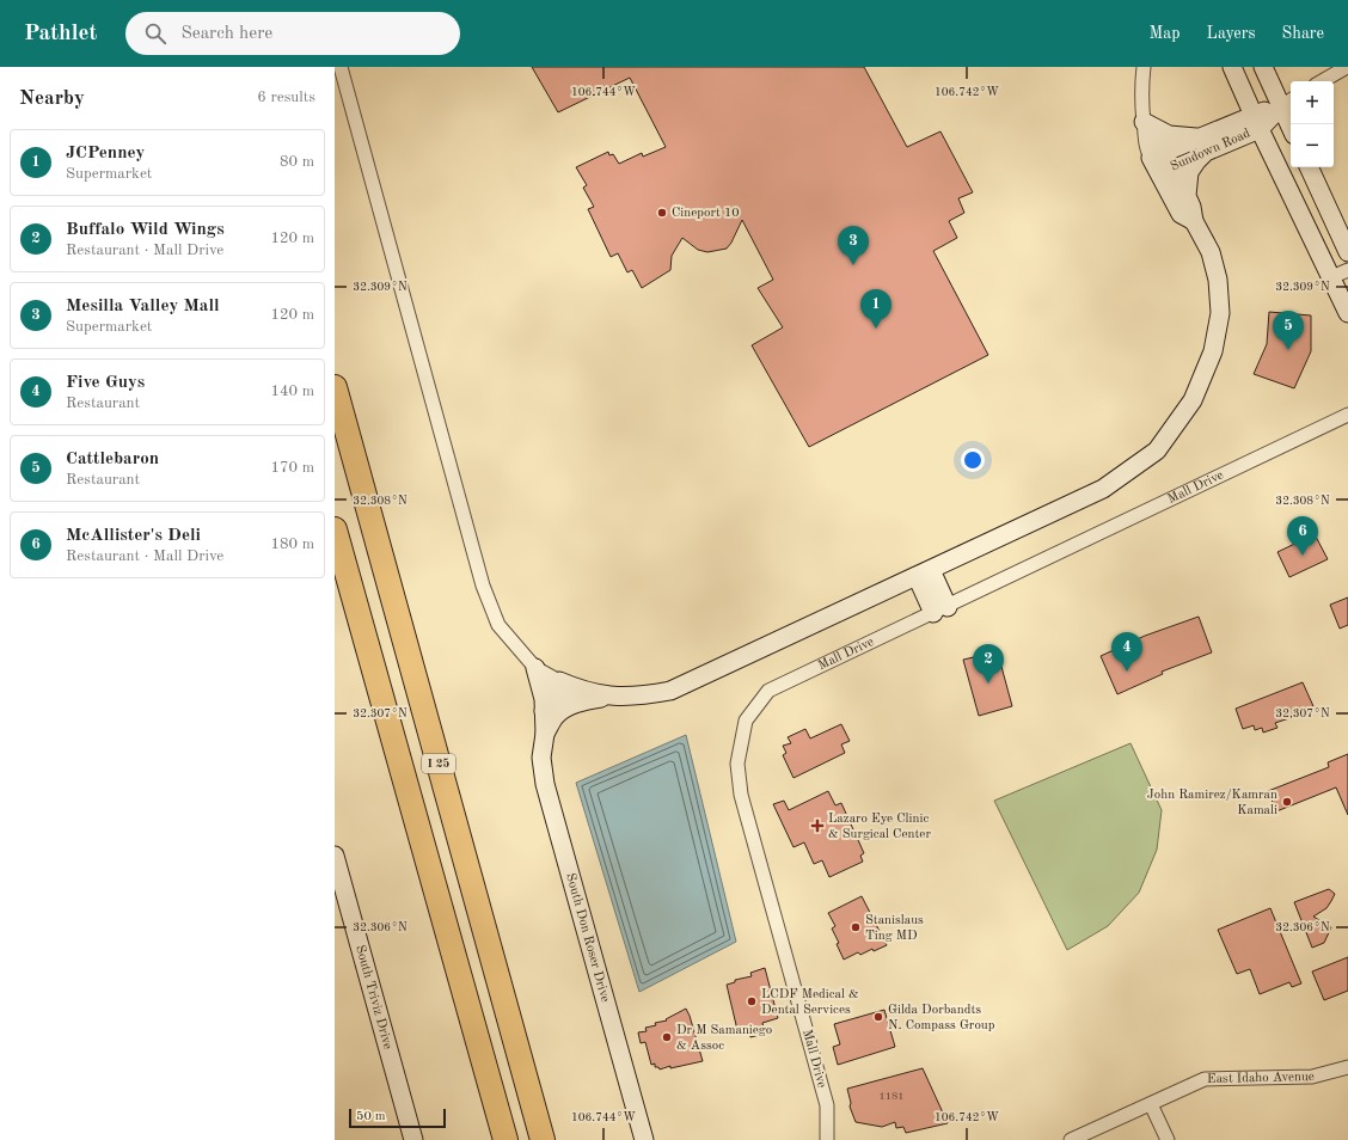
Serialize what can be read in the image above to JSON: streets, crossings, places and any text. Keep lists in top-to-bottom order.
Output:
{
  "streets": {
    "highway": ["I 25"],
    "street": [
      "Sundown Road",
      "Mall Drive",
      "South Don Roser Drive",
      "South Triviz Drive",
      "East Idaho Avenue"
    ]
  },
  "places": {
    "other": [
      "Cineport 10",
      "John Ramirez/Kamran Kamali",
      "Stanislaus Ting MD",
      "LCDF Medical & Dental Services",
      "Gilda Dorbandts N. Compass Group",
      "Dr M Samaniego & Assoc"
    ],
    "health": ["Lazaro Eye Clinic & Surgical Center"]
  },
  "house_numbers": ["1181"],
  "scale_bar": "50 m",
  "page": {
    "header": "Pathlet",
    "search": "Search here",
    "nav": ["Map", "Layers", "Share"],
    "heading": ["Nearby", "6 results"],
    "map_buttons": ["+", "−"],
    "list": [
      {
        "mark": "1",
        "name": "JCPenney",
        "note": "Supermarket",
        "value": "80 m"
      },
      {
        "mark": "2",
        "name": "Buffalo Wild Wings",
        "note": "Restaurant · Mall Drive",
        "value": "120 m"
      },
      {
        "mark": "3",
        "name": "Mesilla Valley Mall",
        "note": "Supermarket",
        "value": "120 m"
      },
      {
        "mark": "4",
        "name": "Five Guys",
        "note": "Restaurant",
        "value": "140 m"
      },
      {
        "mark": "5",
        "name": "Cattlebaron",
        "note": "Restaurant",
        "value": "170 m"
      },
      {
        "mark": "6",
        "name": "McAllister's Deli",
        "note": "Restaurant · Mall Drive",
        "value": "180 m"
      }
    ],
    "pins": [
      "3",
      "1",
      "5",
      "6",
      "4",
      "2"
    ],
    "scale": "50 m"
  },
  "coordinates": [
    "106.744°W",
    "106.742°W",
    "32.309°N",
    "32.308°N",
    "32.307°N",
    "32.306°N"
  ]
}
